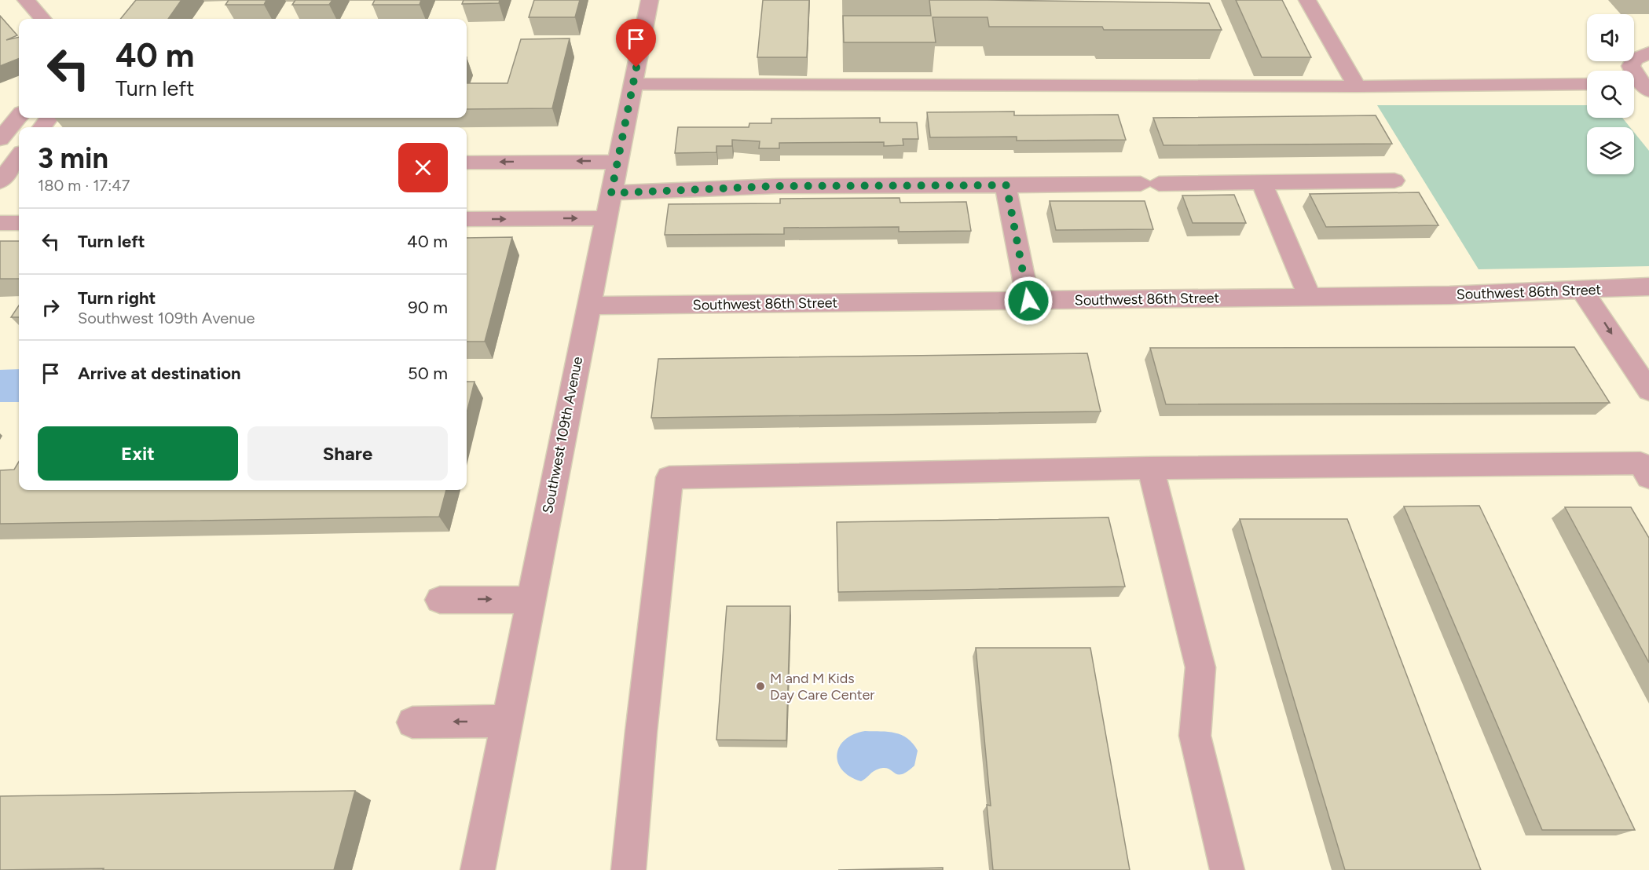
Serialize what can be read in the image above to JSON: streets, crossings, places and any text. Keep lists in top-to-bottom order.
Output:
{
  "streets": {
    "street": ["Southwest 86th Street", "Southwest 109th Avenue"]
  },
  "crossings": [
    ["Southwest 86th Street", "Southwest 109th Avenue"]
  ],
  "places": ["M and M Kids Day Care Center"],
  "page": {
    "turn": ["40 m", "Turn left"],
    "heading": ["3 min", "180 m · 17:47"],
    "list": [
      {
        "name": "Turn left",
        "value": "40 m"
      },
      {
        "name": "Turn right",
        "note": "Southwest 109th Avenue",
        "value": "90 m"
      },
      {
        "name": "Arrive at destination",
        "value": "50 m"
      }
    ],
    "buttons": ["Exit", "Share"]
  }
}
